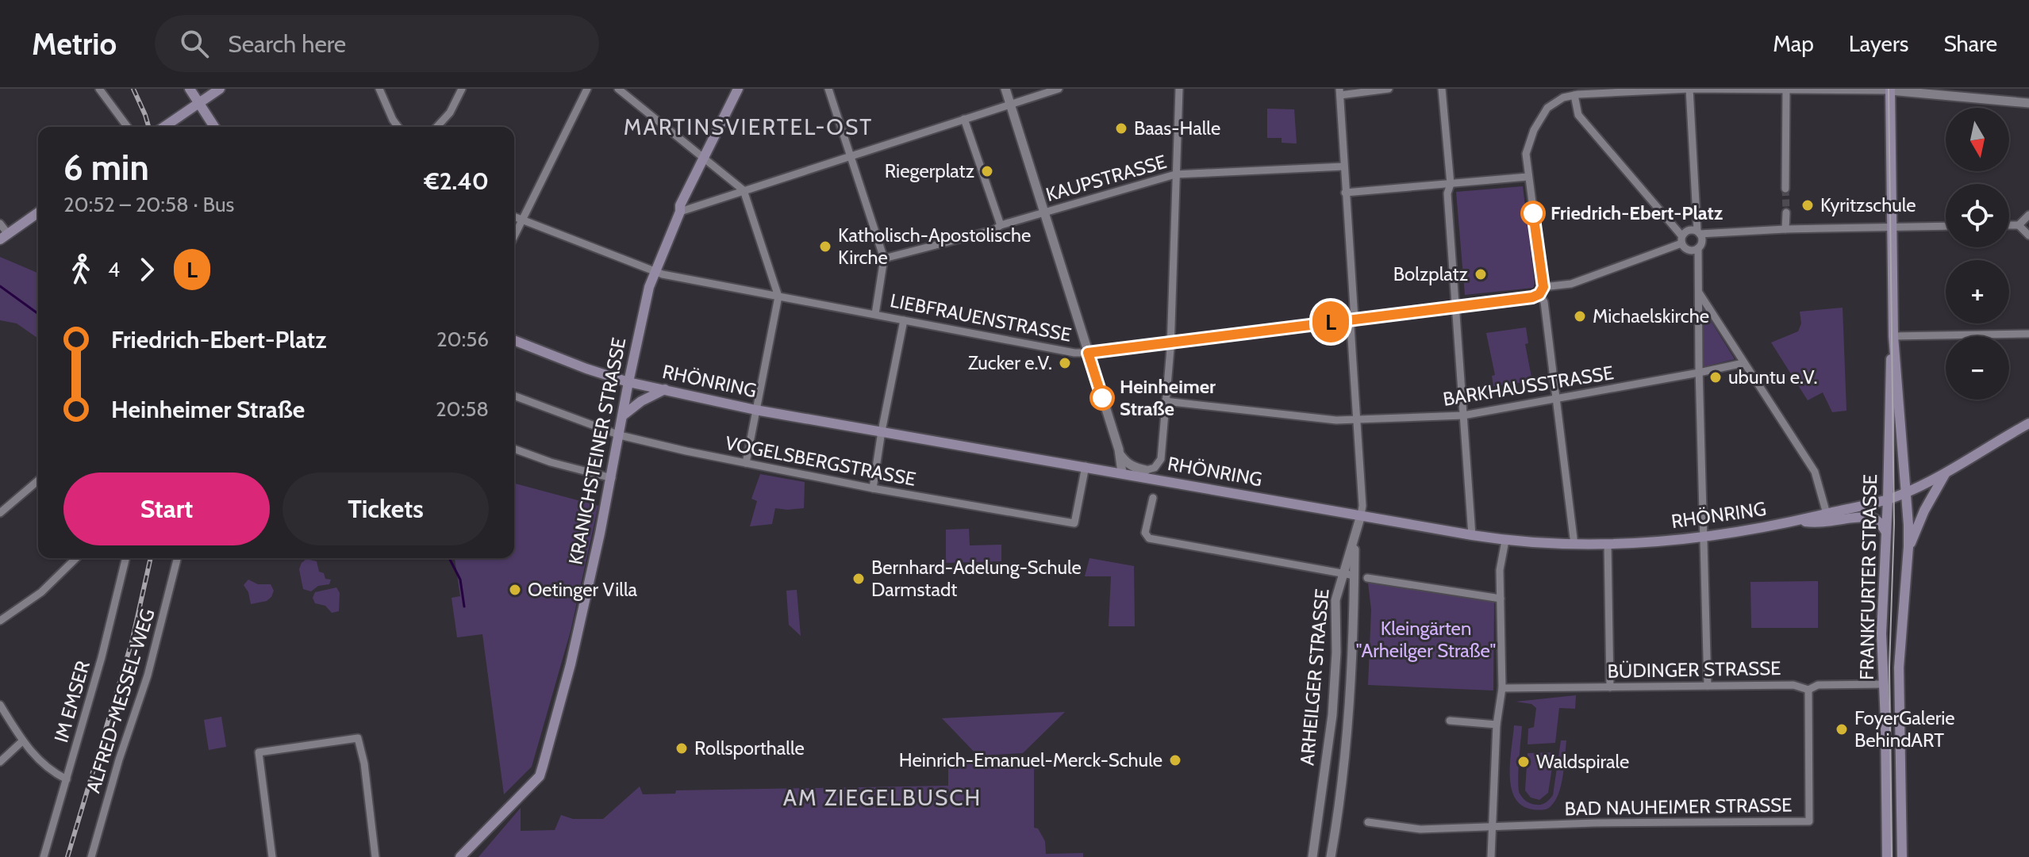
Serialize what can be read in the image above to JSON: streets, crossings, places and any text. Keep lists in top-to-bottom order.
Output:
{
  "streets": {
    "main road": ["RHÖNRING", "KRANICHSTEINER STRASSE", "FRANKFURTER STRASSE"],
    "street": [
      "KAUPSTRASSE",
      "LIEBFRAUENSTRASSE",
      "BARKHAUSSTRASSE",
      "VOGELSBERGSTRASSE",
      "BÜDINGER STRASSE",
      "ARHEILGER STRASSE",
      "ALFRED-MESSEL-WEG",
      "IM EMSER",
      "BAD NAUHEIMER STRASSE"
    ]
  },
  "crossings": [
    ["KAUPSTRASSE", "ARHEILGER STRASSE"],
    ["LIEBFRAUENSTRASSE", "KRANICHSTEINER STRASSE"],
    ["LIEBFRAUENSTRASSE", "ARHEILGER STRASSE"],
    ["RHÖNRING", "KRANICHSTEINER STRASSE"],
    ["RHÖNRING", "VOGELSBERGSTRASSE"],
    ["RHÖNRING", "FRANKFURTER STRASSE"],
    ["RHÖNRING", "ARHEILGER STRASSE"],
    ["BARKHAUSSTRASSE", "ARHEILGER STRASSE"],
    ["KRANICHSTEINER STRASSE", "VOGELSBERGSTRASSE"],
    ["FRANKFURTER STRASSE", "BÜDINGER STRASSE"],
    ["BÜDINGER STRASSE", "BAD NAUHEIMER STRASSE"]
  ],
  "districts": ["MARTINSVIERTEL-OST", "AM ZIEGELBUSCH"],
  "parks": ["Kleingärten \"Arheilger Straße\""],
  "places": [
    "Baas-Halle",
    "Riegerplatz",
    "Kyritzschule",
    "Friedrich-Ebert-Platz",
    "Katholisch-Apostolische Kirche",
    "Bolzplatz",
    "Michaelskirche",
    "Zucker e.V.",
    "ubuntu e.V.",
    "Heinheimer Straße",
    "Bernhard-Adelung-Schule Darmstadt",
    "Oetinger Villa",
    "FoyerGalerie BehindART",
    "Rollsporthalle",
    "Heinrich-Emanuel-Merck-Schule",
    "Waldspirale"
  ],
  "lines": ["bus line L"],
  "north": "bottom",
  "page": {
    "header": "Metrio",
    "search": "Search here",
    "nav": ["Map", "Layers", "Share"],
    "on_map": "L",
    "map_buttons": ["+", "−"],
    "heading": ["6 min", "20:52 – 20:58 · Bus", "€2.40"],
    "legs": ["4", "L"],
    "list": [
      {
        "name": "Friedrich-Ebert-Platz",
        "value": "20:56"
      },
      {
        "name": "Heinheimer Straße",
        "value": "20:58"
      }
    ],
    "buttons": ["Start", "Tickets"]
  }
}
